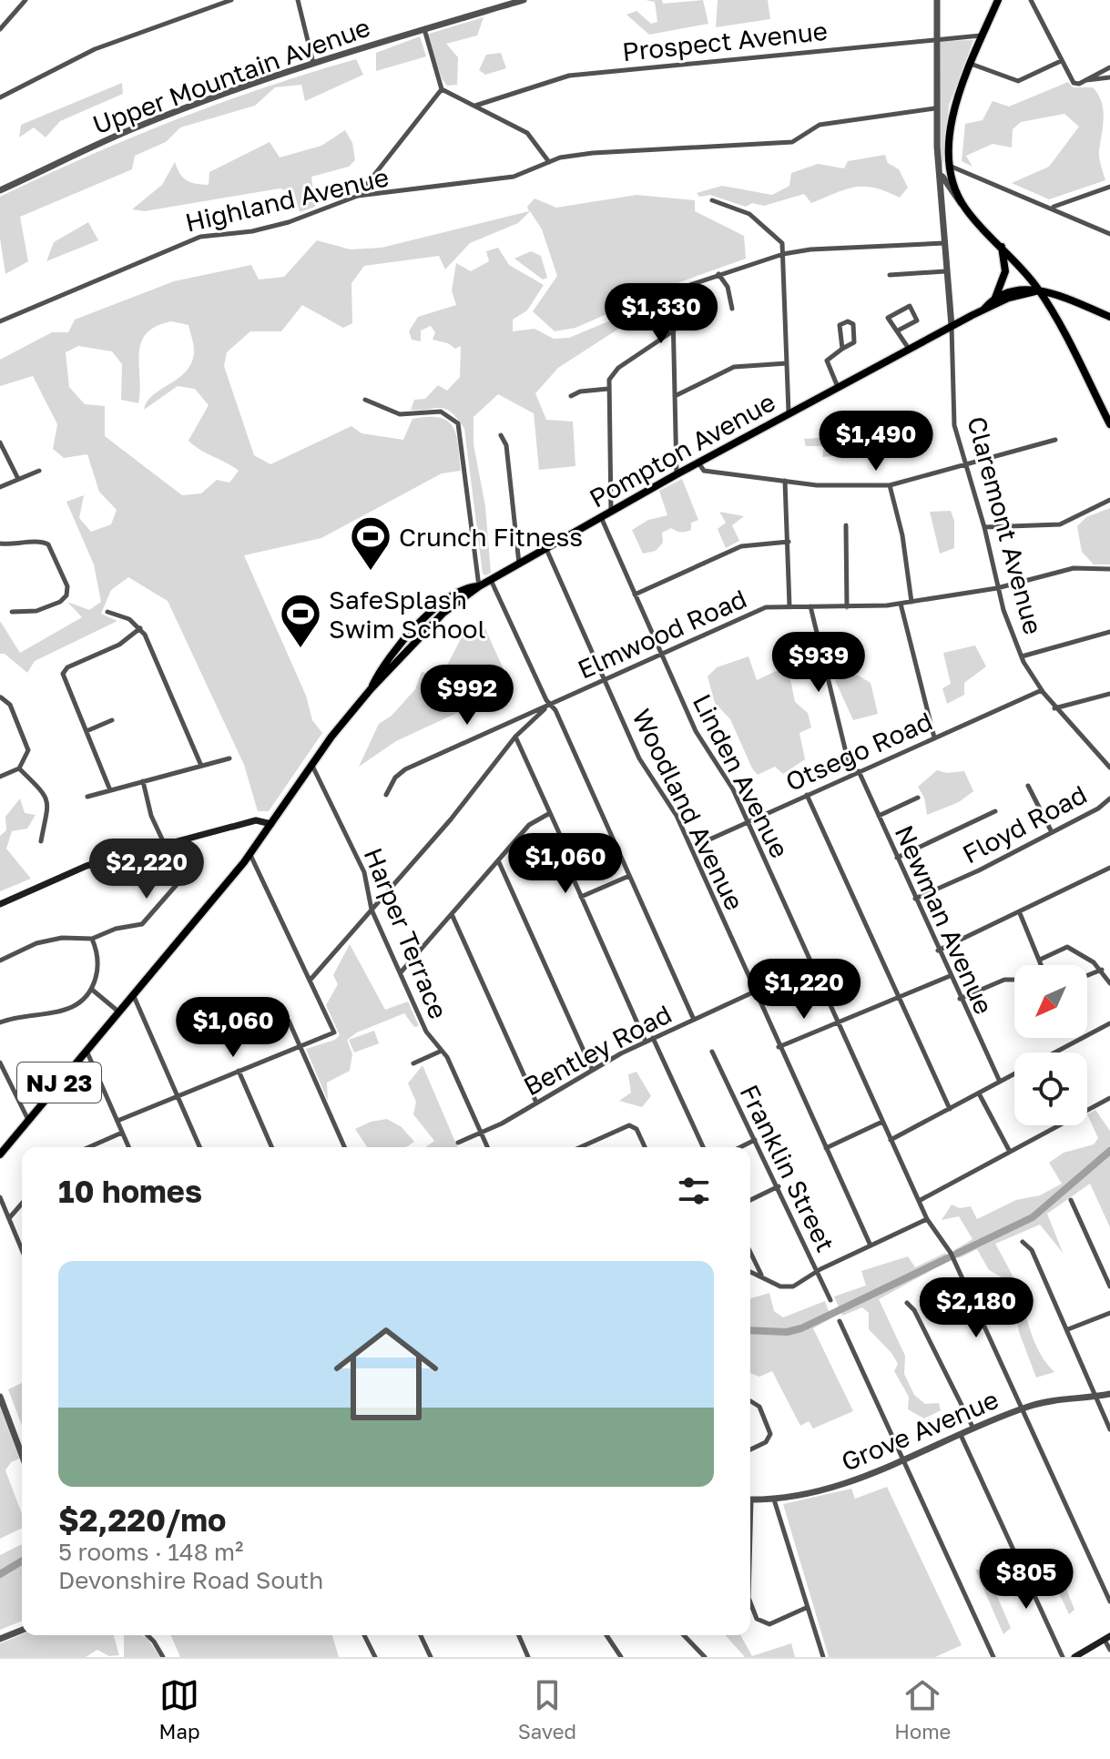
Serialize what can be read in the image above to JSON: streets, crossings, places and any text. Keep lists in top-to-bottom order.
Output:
{
  "streets": {
    "main road": ["Pompton Avenue", "NJ 23"],
    "street": [
      "Prospect Avenue",
      "Upper Mountain Avenue",
      "Highland Avenue",
      "Claremont Avenue",
      "Elmwood Road",
      "Otsego Road",
      "Linden Avenue",
      "Woodland Avenue",
      "Floyd Road",
      "Newman Avenue",
      "Harper Terrace",
      "Bentley Road",
      "Franklin Street",
      "Grove Avenue"
    ]
  },
  "crossings": [
    ["Prospect Avenue", "Claremont Avenue"],
    ["Highland Avenue", "Claremont Avenue"],
    ["Pompton Avenue", "Claremont Avenue"],
    ["Pompton Avenue", "Linden Avenue"],
    ["Pompton Avenue", "Woodland Avenue"],
    ["Pompton Avenue", "Harper Terrace"],
    ["Claremont Avenue", "Elmwood Road"],
    ["Claremont Avenue", "Otsego Road"],
    ["Elmwood Road", "Linden Avenue"],
    ["Elmwood Road", "Woodland Avenue"],
    ["Otsego Road", "Linden Avenue"],
    ["Otsego Road", "Woodland Avenue"],
    ["Otsego Road", "Newman Avenue"],
    ["Linden Avenue", "Grove Avenue"],
    ["Woodland Avenue", "Bentley Road"],
    ["Floyd Road", "Newman Avenue"],
    ["Harper Terrace", "Bentley Road"]
  ],
  "places": {
    "sports": ["Crunch Fitness", "SafeSplash Swim School"]
  },
  "north": "bottom left",
  "page": {
    "price": [
      "$1,330",
      "$1,490",
      "$939",
      "$992",
      "$1,060",
      "$2,220",
      "$1,220",
      "$1,060",
      "$2,180",
      "$805"
    ],
    "heading": "10 homes",
    "list": [
      {
        "name": "$2,220/mo",
        "note": "5 rooms · 148 m² · Devonshire Road South"
      }
    ],
    "tabs": ["Map", "Saved", "Home"]
  }
}
